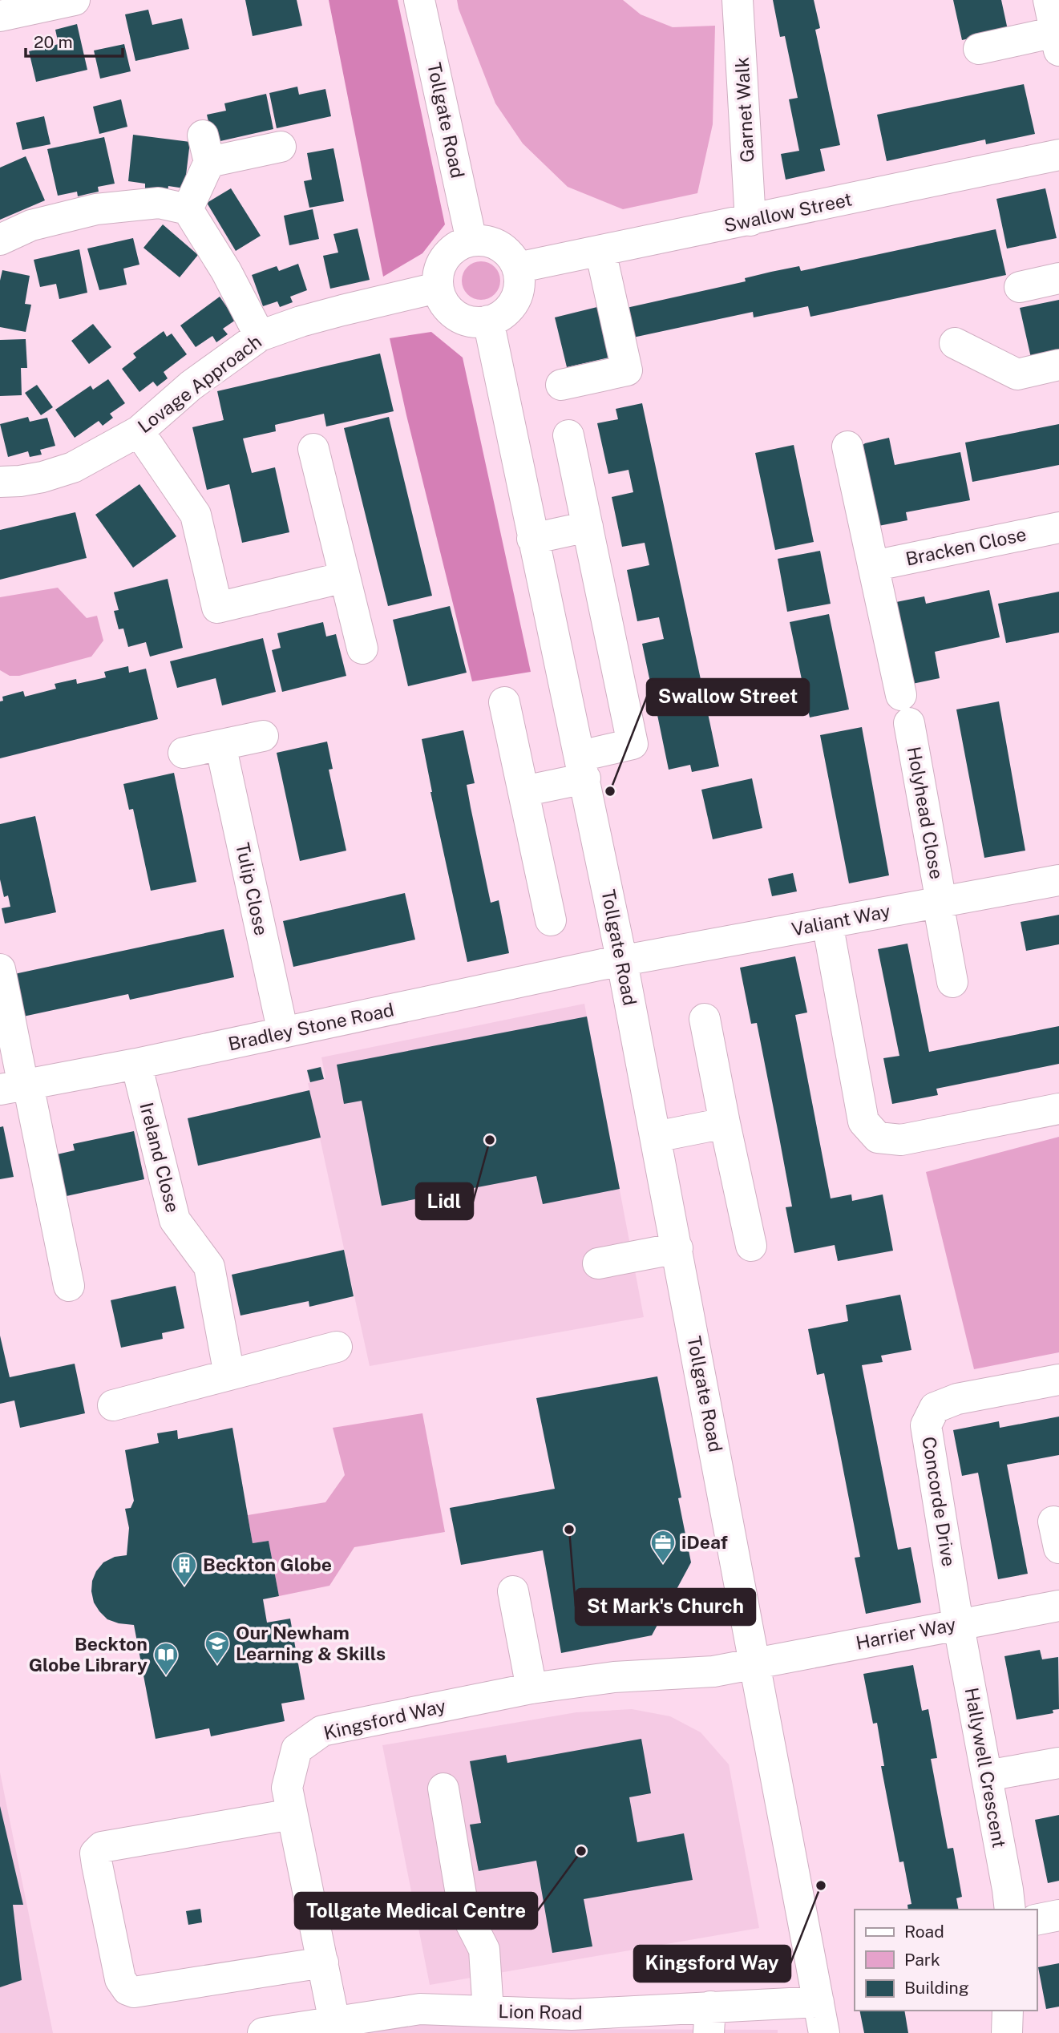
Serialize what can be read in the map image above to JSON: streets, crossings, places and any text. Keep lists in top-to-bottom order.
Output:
{
  "streets": {
    "street": [
      "Garnet Walk",
      "Tollgate Road",
      "Swallow Street",
      "Lovage Approach",
      "Bracken Close",
      "Holyhead Close",
      "Tulip Close",
      "Valiant Way",
      "Bradley Stone Road",
      "Ireland Close",
      "Concorde Drive",
      "Harrier Way",
      "Kingsford Way",
      "Hallywell Crescent",
      "Lion Road"
    ]
  },
  "crossings": [
    ["Garnet Walk", "Swallow Street"],
    ["Tollgate Road", "Swallow Street"],
    ["Tollgate Road", "Lovage Approach"],
    ["Tollgate Road", "Valiant Way"],
    ["Tollgate Road", "Bradley Stone Road"],
    ["Tollgate Road", "Harrier Way"],
    ["Tollgate Road", "Kingsford Way"],
    ["Tollgate Road", "Lion Road"],
    ["Swallow Street", "Lovage Approach"],
    ["Bracken Close", "Holyhead Close"],
    ["Holyhead Close", "Valiant Way"],
    ["Tulip Close", "Bradley Stone Road"],
    ["Valiant Way", "Bradley Stone Road"],
    ["Bradley Stone Road", "Ireland Close"],
    ["Concorde Drive", "Harrier Way"],
    ["Concorde Drive", "Hallywell Crescent"],
    ["Harrier Way", "Kingsford Way"],
    ["Harrier Way", "Hallywell Crescent"],
    ["Kingsford Way", "Lion Road"]
  ],
  "places": {
    "other": [
      "Swallow Street",
      "Lidl",
      "St Mark's Church",
      "Tollgate Medical Centre",
      "Kingsford Way"
    ],
    "office": ["iDeaf"],
    "building": ["Beckton Globe"],
    "school or university": ["Our Newham Learning & Skills"],
    "library": ["Beckton Globe Library"]
  },
  "legend": ["Road", "Park", "Building"],
  "scale_bar": "20 m"
}
